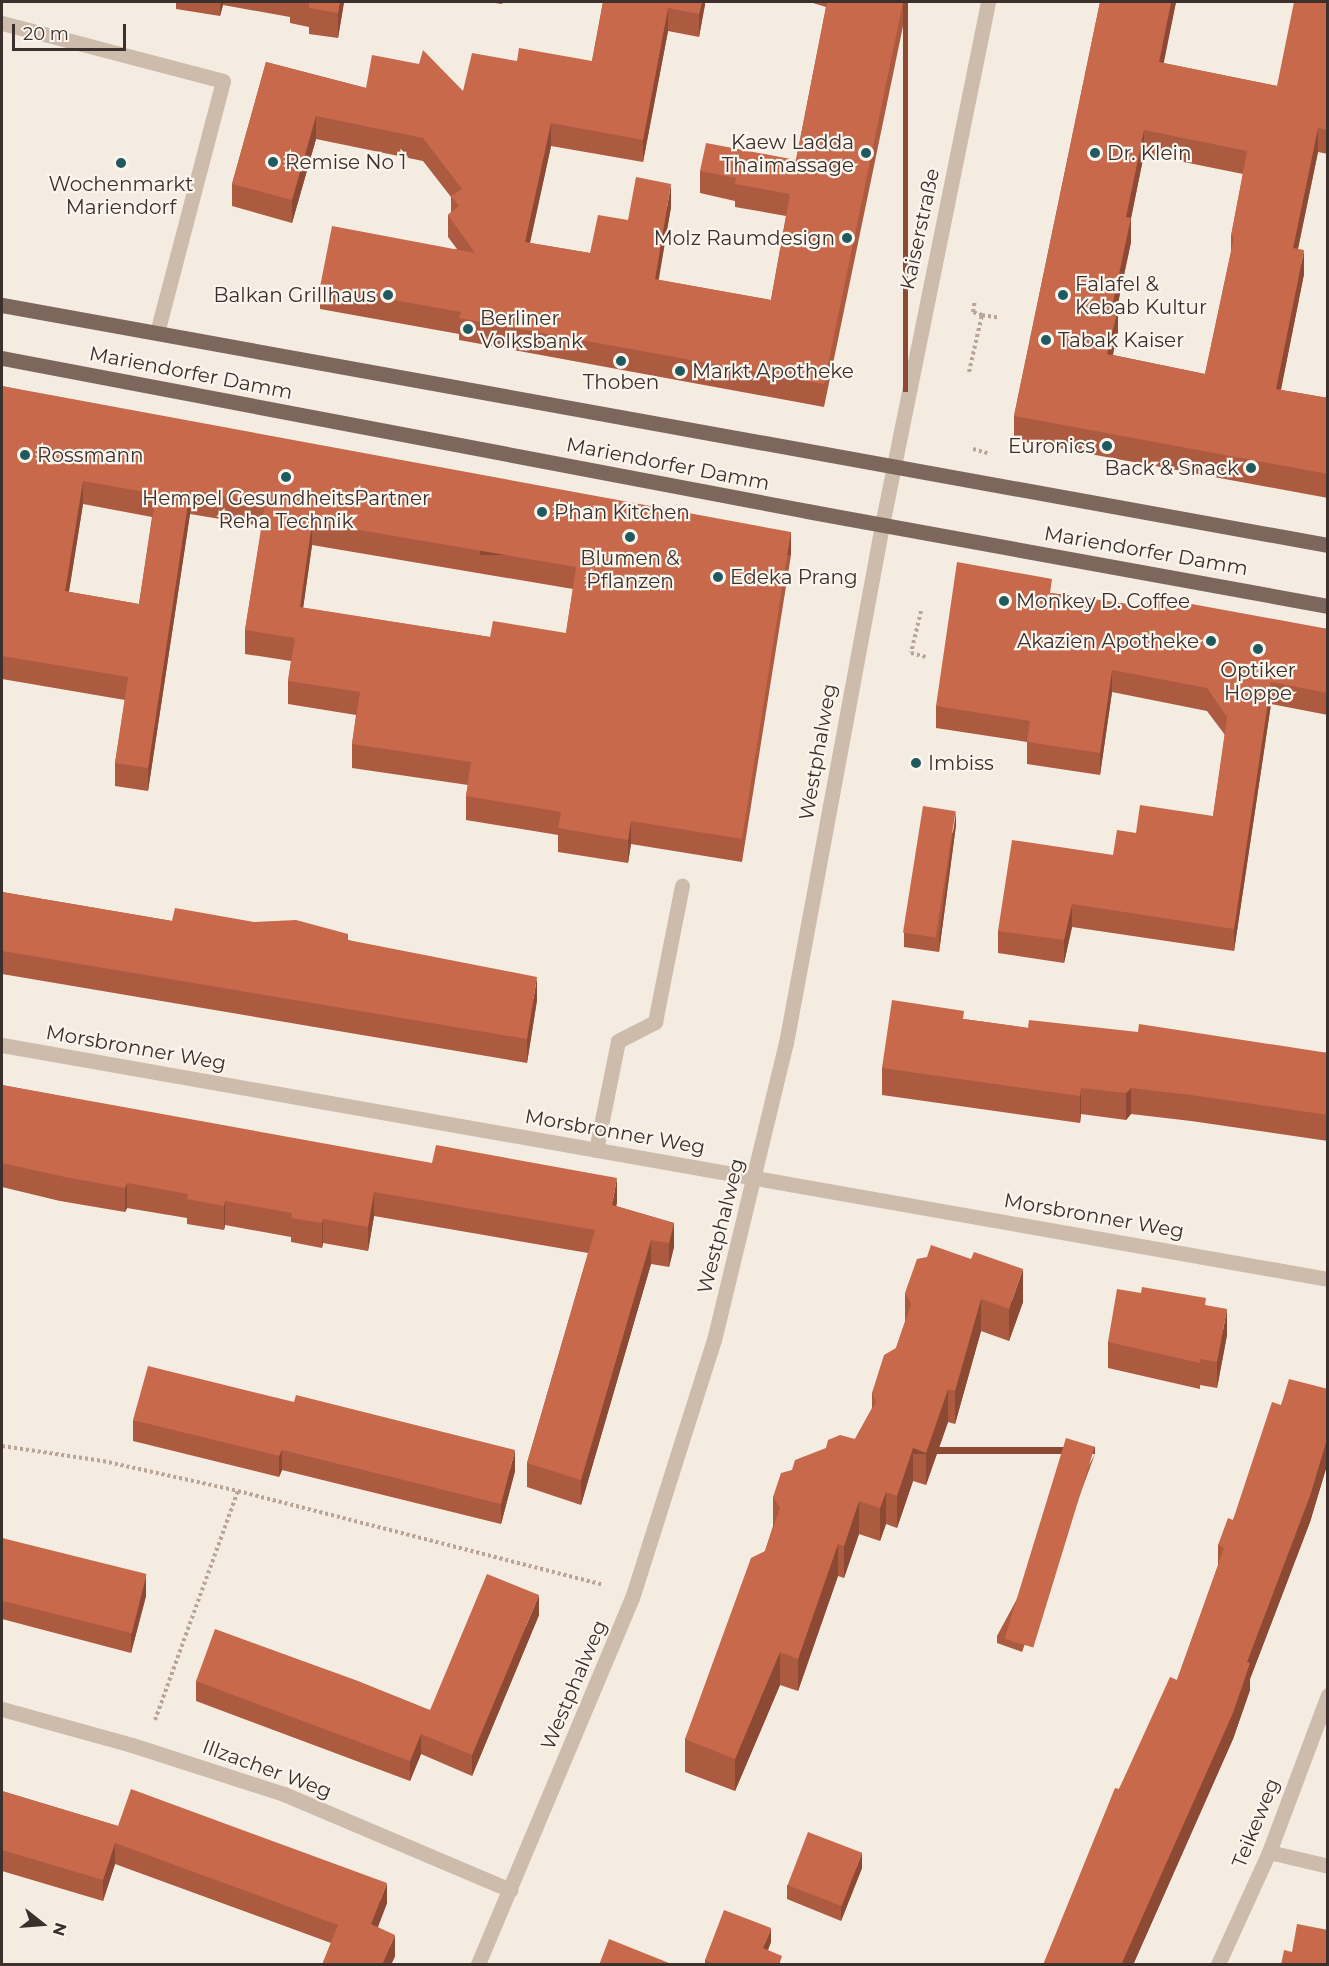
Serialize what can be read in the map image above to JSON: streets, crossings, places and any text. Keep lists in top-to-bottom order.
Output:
{
  "streets": {
    "main road": ["Mariendorfer Damm"],
    "street": [
      "Kaiserstraße",
      "Westphalweg",
      "Morsbronner Weg",
      "Illzacher Weg",
      "Teikeweg"
    ]
  },
  "crossings": [
    ["Kaiserstraße", "Mariendorfer Damm"],
    ["Kaiserstraße", "Westphalweg"],
    ["Mariendorfer Damm", "Westphalweg"],
    ["Westphalweg", "Morsbronner Weg"],
    ["Westphalweg", "Illzacher Weg"]
  ],
  "places": [
    "Kaew Ladda Thaimassage",
    "Dr. Klein",
    "Remise No 1",
    "Wochenmarkt Mariendorf",
    "Molz Raumdesign",
    "Balkan Grillhaus",
    "Falafel & Kebab Kultur",
    "Berliner Volksbank",
    "Tabak Kaiser",
    "Thoben",
    "Markt Apotheke",
    "Euronics",
    "Rossmann",
    "Back & Snack",
    "Hempel GesundheitsPartner Reha Technik",
    "Phan Kitchen",
    "Blumen & Pflanzen",
    "Edeka Prang",
    "Monkey D. Coffee",
    "Akazien Apotheke",
    "Optiker Hoppe",
    "Imbiss"
  ],
  "scale_bar": "20 m",
  "north": "right"
}
